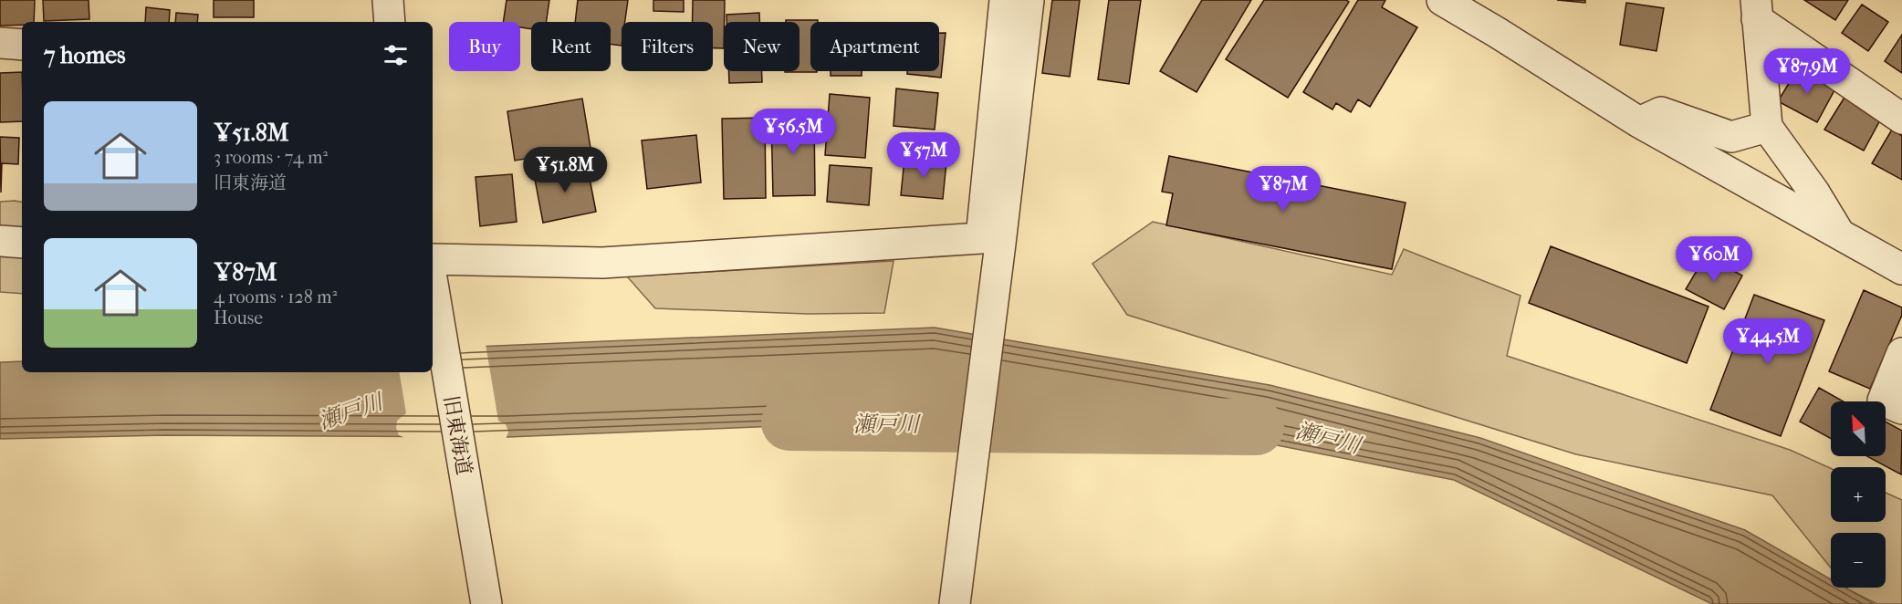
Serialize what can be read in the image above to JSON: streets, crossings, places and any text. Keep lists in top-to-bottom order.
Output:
{
  "streets": {
    "street": ["旧東海道"]
  },
  "water": ["瀬戸川"],
  "north": "top left",
  "page": {
    "chip": [
      "Buy",
      "Rent",
      "Filters",
      "New",
      "Apartment"
    ],
    "heading": "7 homes",
    "price": [
      "¥87.9M",
      "¥56.5M",
      "¥57M",
      "¥51.8M",
      "¥87M",
      "¥60M",
      "¥44.5M"
    ],
    "list": [
      {
        "name": "¥51.8M",
        "note": "3 rooms · 74 m² · 旧東海道"
      },
      {
        "name": "¥87M",
        "note": "4 rooms · 128 m² · House"
      }
    ],
    "map_buttons": ["+", "−"]
  }
}
